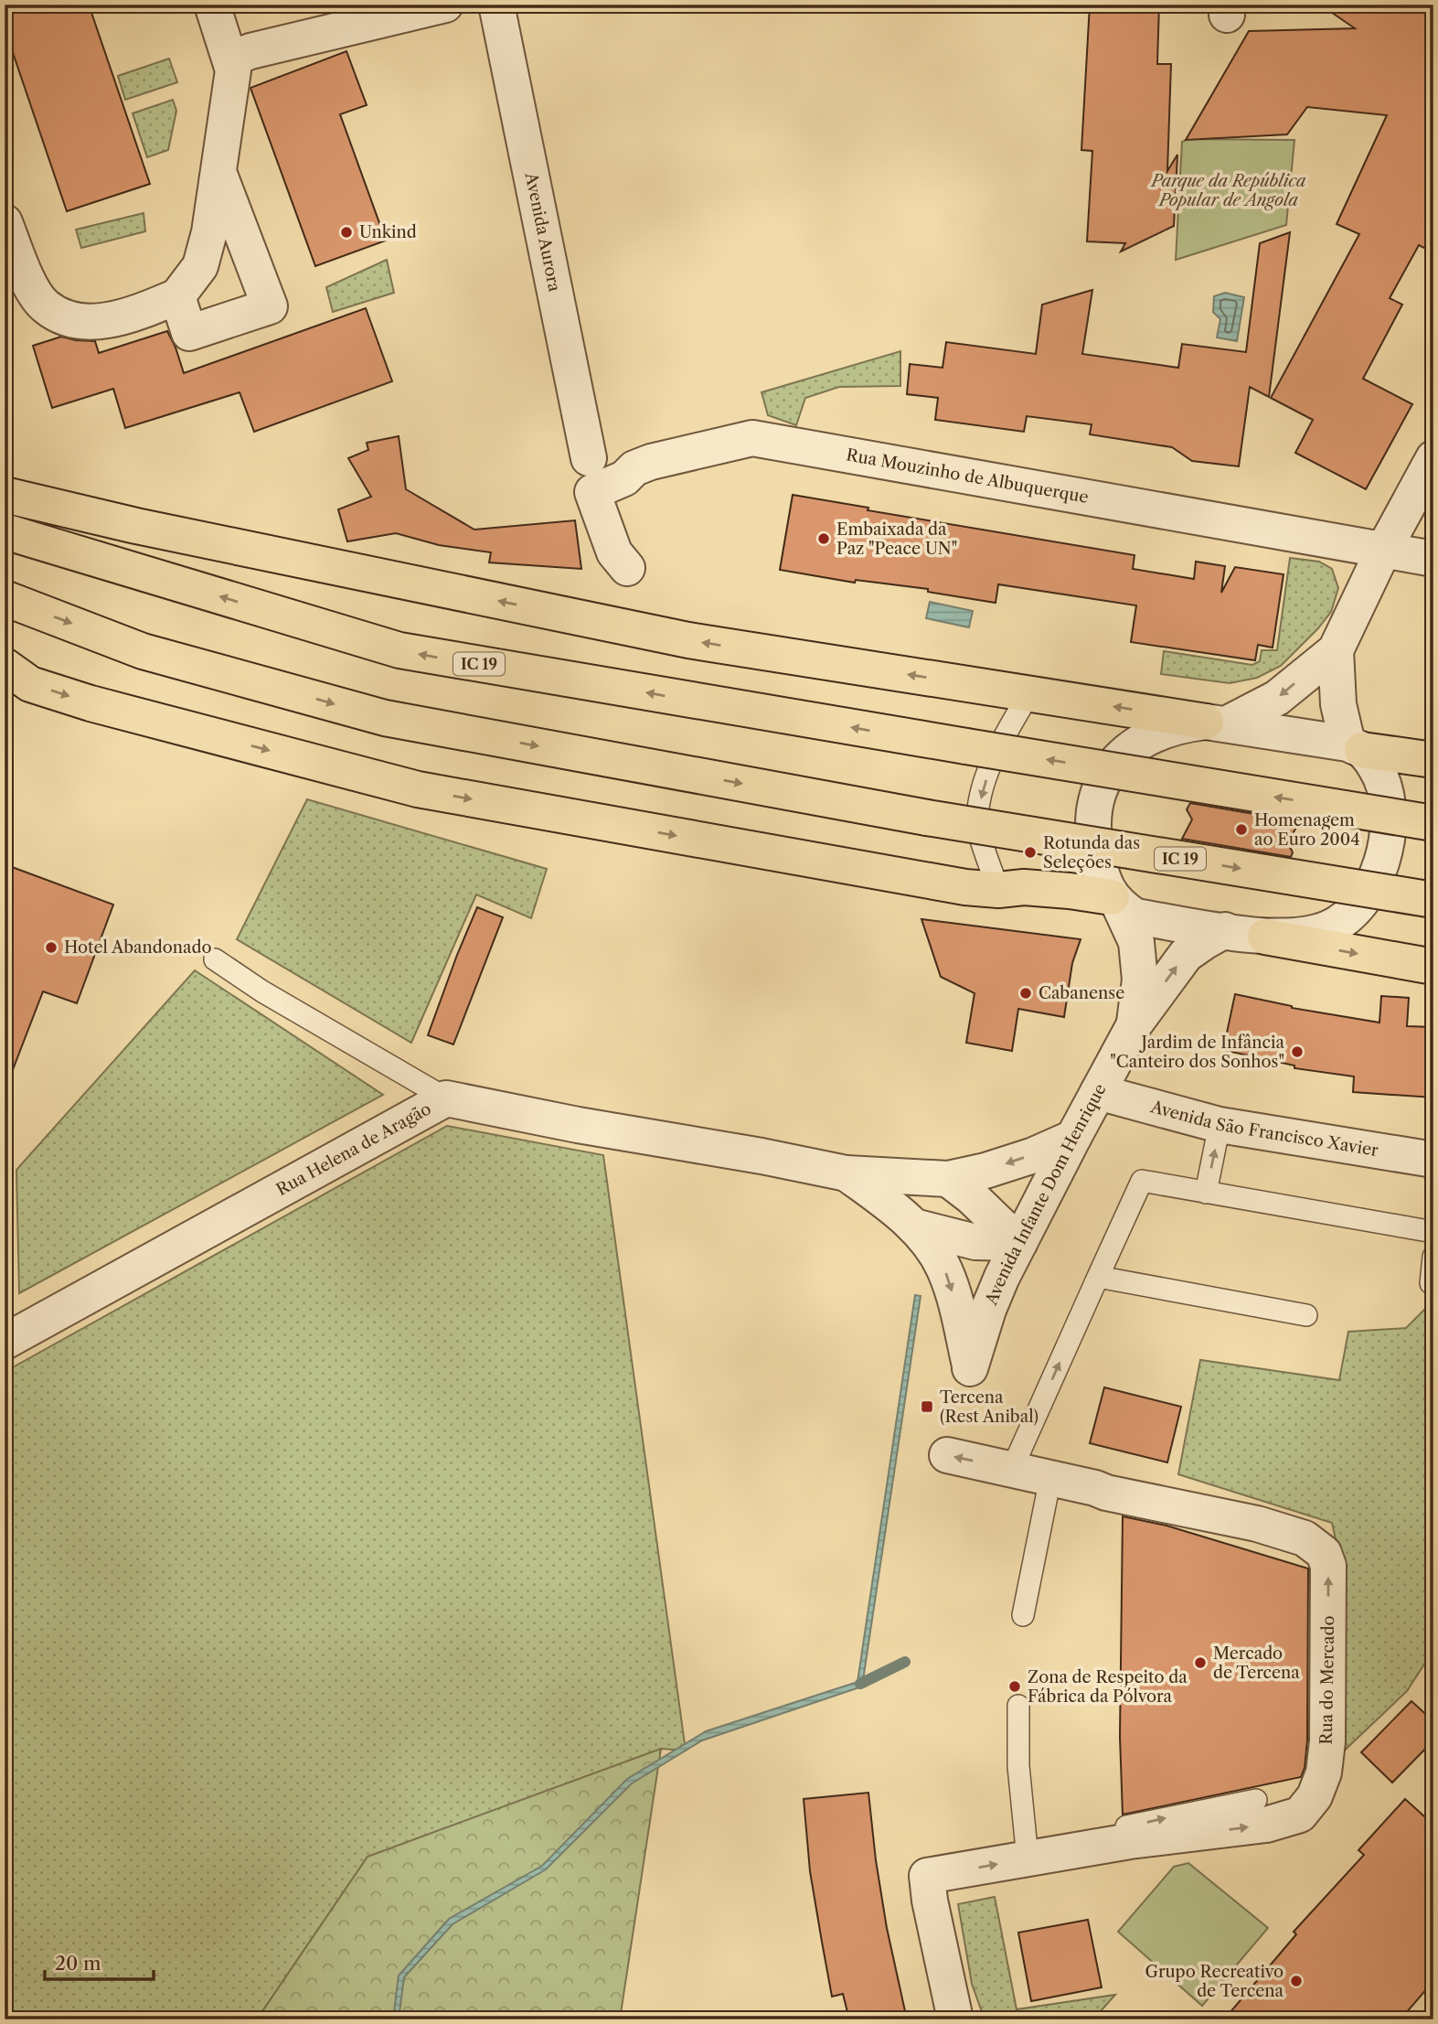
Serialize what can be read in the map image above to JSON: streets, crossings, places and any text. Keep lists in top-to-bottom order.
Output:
{
  "streets": {
    "highway": ["IC 19"],
    "street": [
      "Avenida Aurora",
      "Rua Mouzinho de Albuquerque",
      "Avenida São Francisco Xavier",
      "Rua Helena de Aragão",
      "Avenida Infante Dom Henrique",
      "Rua do Mercado"
    ]
  },
  "crossings": [
    ["Avenida São Francisco Xavier", "Avenida Infante Dom Henrique"],
    ["Rua Helena de Aragão", "Avenida Infante Dom Henrique"]
  ],
  "parks": ["Parque da República Popular de Angola"],
  "places": {
    "other": [
      "Unkind",
      "Embaixada da Paz \"Peace UN\"",
      "Homenagem ao Euro 2004",
      "Rotunda das Seleções",
      "Hotel Abandonado",
      "Cabanense",
      "Jardim de Infância \"Canteiro dos Sonhos\"",
      "Mercado de Tercena",
      "Zona de Respeito da Fábrica da Pólvora",
      "Grupo Recreativo de Tercena"
    ],
    "transit": ["Tercena (Rest Anibal)"]
  },
  "scale_bar": "20 m"
}
